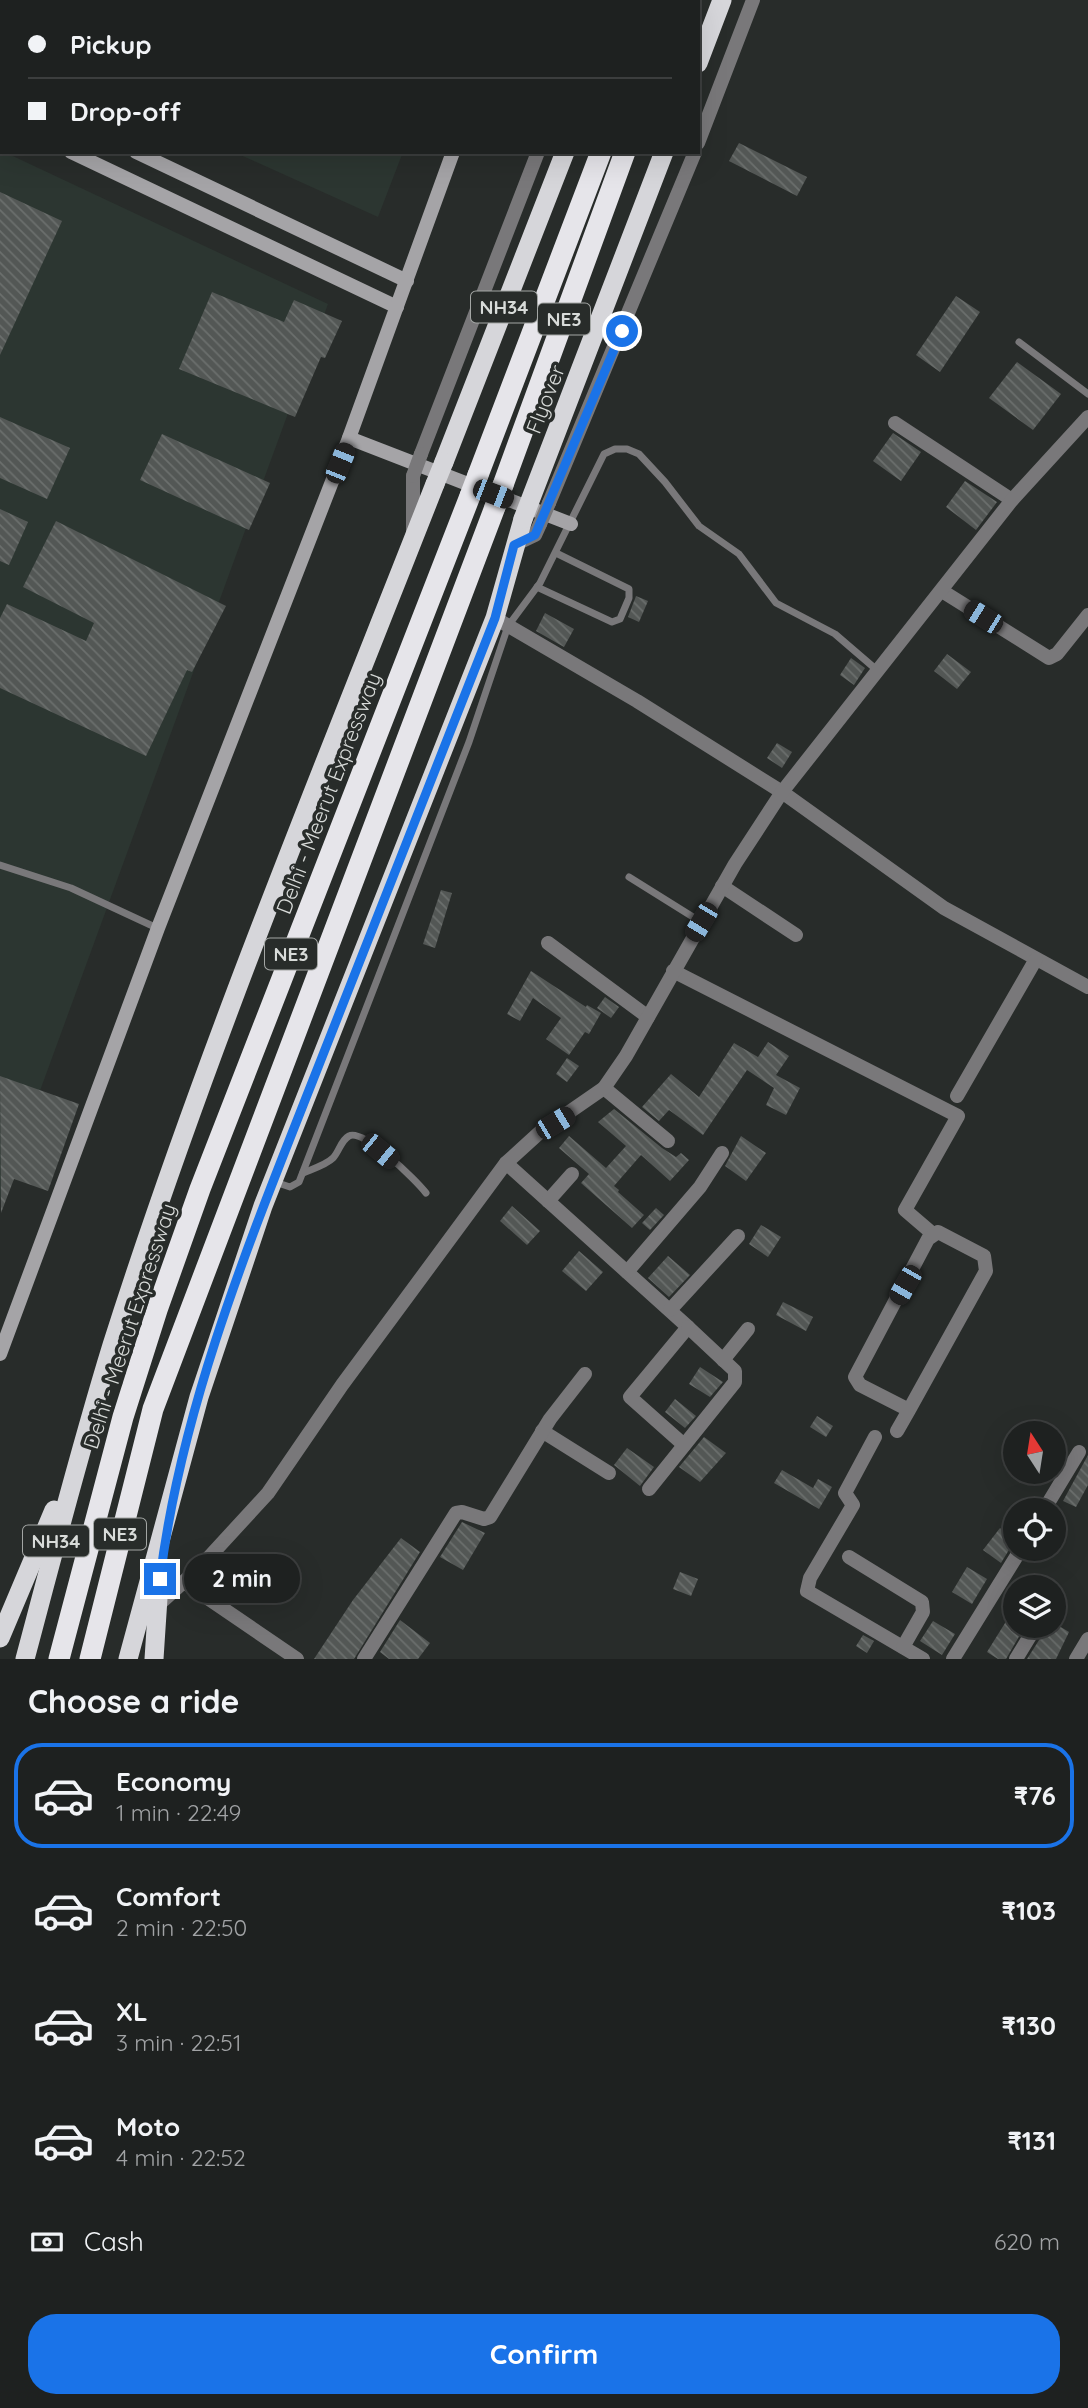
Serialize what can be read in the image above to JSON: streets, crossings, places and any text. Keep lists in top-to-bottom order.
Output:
{
  "streets": {
    "highway": [
      "NH34",
      "NE3",
      "Flyover",
      "Delhi - Meerut Expressway"
    ]
  },
  "north": "top",
  "page": {
    "banner": ["Pickup", "Drop-off"],
    "bubble": "2 min",
    "heading": "Choose a ride",
    "list": [
      {
        "name": "Economy",
        "note": "1 min · 22:49",
        "value": "₹76"
      },
      {
        "name": "Comfort",
        "note": "2 min · 22:50",
        "value": "₹103"
      },
      {
        "name": "XL",
        "note": "3 min · 22:51",
        "value": "₹130"
      },
      {
        "name": "Moto",
        "note": "4 min · 22:52",
        "value": "₹131"
      }
    ],
    "pay": ["Cash", "620 m"],
    "buttons": "Confirm"
  }
}
